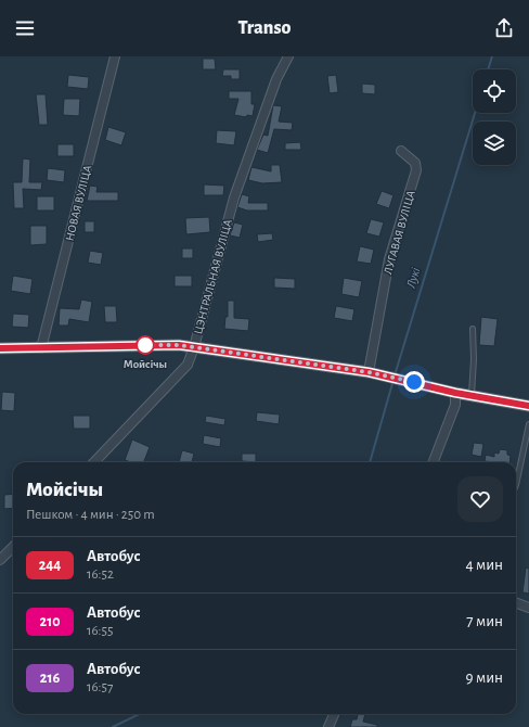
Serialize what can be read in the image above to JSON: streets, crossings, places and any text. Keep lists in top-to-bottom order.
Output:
{
  "streets": {
    "street": ["НОВАЯ ВУЛІЦА", "ЛУГАВАЯ ВУЛІЦА", "ЦЭНТРАЛЬНАЯ ВУЛІЦА"]
  },
  "crossings": [
    ["ЛУГАВАЯ ВУЛІЦА", "ЦЭНТРАЛЬНАЯ ВУЛІЦА"]
  ],
  "water": ["Лукі"],
  "places": ["Мойсічы"],
  "lines": ["bus line 244"],
  "page": {
    "header": "Transo",
    "heading": ["Мойсічы", "Пешком · 4 мин · 250 m"],
    "list": [
      {
        "mark": "244",
        "name": "Автобус",
        "note": "16:52",
        "value": "4 мин"
      },
      {
        "mark": "210",
        "name": "Автобус",
        "note": "16:55",
        "value": "7 мин"
      },
      {
        "mark": "216",
        "name": "Автобус",
        "note": "16:57",
        "value": "9 мин"
      }
    ]
  }
}
